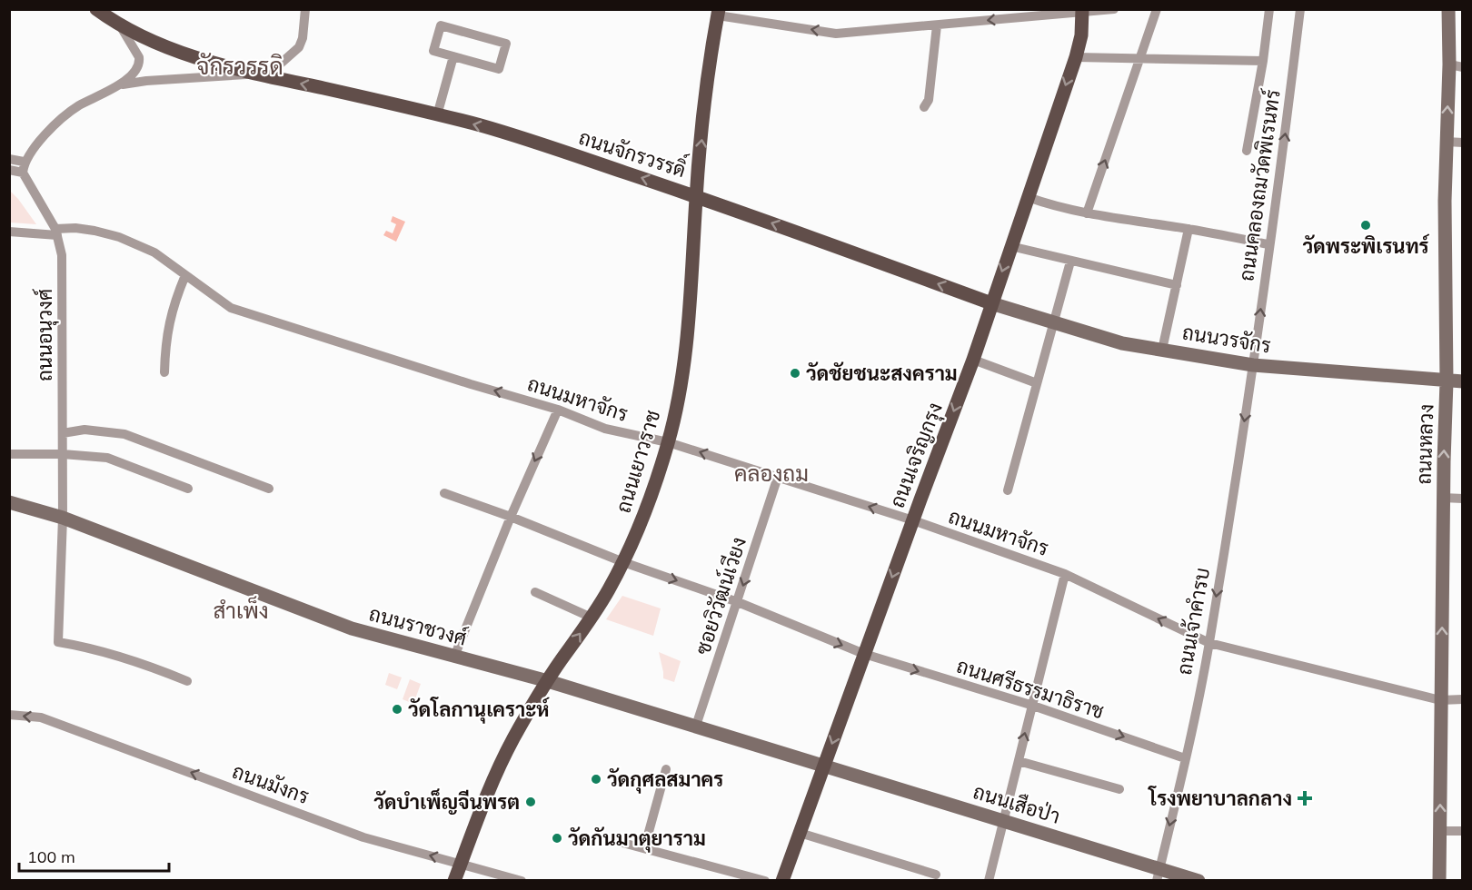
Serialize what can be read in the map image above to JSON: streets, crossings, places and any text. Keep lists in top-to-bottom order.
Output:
{
  "streets": {
    "main road": ["ถนนจักรวรรดิ์", "ถนนเจริญกรุง", "ถนนเยาวราช"],
    "street": [
      "ถนนคลองถมวัดพิเรนทร์",
      "ถนนอนุวงศ์",
      "ถนนวรจักร",
      "ถนนมหาจักร",
      "ถนนหลวง",
      "ซอยวิวัฒน์เวียง",
      "ถนนเจ้าคำรบ",
      "ถนนราชวงศ์",
      "ถนนศรีธรรมาธิราช",
      "ถนนมังกร",
      "ถนนเสือป่า"
    ]
  },
  "crossings": [
    ["ถนนจักรวรรดิ์", "ถนนอนุวงศ์"],
    ["ถนนจักรวรรดิ์", "ถนนวรจักร"],
    ["ถนนจักรวรรดิ์", "ถนนเจริญกรุง"],
    ["ถนนจักรวรรดิ์", "ถนนเยาวราช"],
    ["ถนนคลองถมวัดพิเรนทร์", "ถนนวรจักร"],
    ["ถนนคลองถมวัดพิเรนทร์", "ถนนเจ้าคำรบ"],
    ["ถนนอนุวงศ์", "ถนนมหาจักร"],
    ["ถนนอนุวงศ์", "ถนนราชวงศ์"],
    ["ถนนวรจักร", "ถนนหลวง"],
    ["ถนนวรจักร", "ถนนเจริญกรุง"],
    ["ถนนวรจักร", "ถนนเจ้าคำรบ"],
    ["ถนนมหาจักร", "ถนนหลวง"],
    ["ถนนมหาจักร", "ถนนเจริญกรุง"],
    ["ถนนมหาจักร", "ถนนเยาวราช"],
    ["ถนนมหาจักร", "ซอยวิวัฒน์เวียง"],
    ["ถนนมหาจักร", "ถนนเจ้าคำรบ"],
    ["ถนนเจริญกรุง", "ถนนราชวงศ์"],
    ["ถนนเจริญกรุง", "ถนนศรีธรรมาธิราช"],
    ["ถนนเจริญกรุง", "ถนนเสือป่า"],
    ["ถนนเยาวราช", "ถนนราชวงศ์"],
    ["ถนนเยาวราช", "ถนนศรีธรรมาธิราช"],
    ["ถนนเยาวราช", "ถนนมังกร"],
    ["ซอยวิวัฒน์เวียง", "ถนนราชวงศ์"],
    ["ซอยวิวัฒน์เวียง", "ถนนศรีธรรมาธิราช"],
    ["ถนนเจ้าคำรบ", "ถนนศรีธรรมาธิราช"],
    ["ถนนเจ้าคำรบ", "ถนนเสือป่า"],
    ["ถนนราชวงศ์", "ถนนเสือป่า"]
  ],
  "one_way": [
    "ถนนจักรวรรดิ์",
    "ถนนมหาจักร",
    "ถนนหลวง",
    "ถนนเจริญกรุง",
    "ซอยวิวัฒน์เวียง",
    "ถนนเจ้าคำรบ",
    "ถนนศรีธรรมาธิราช",
    "ถนนมังกร"
  ],
  "districts": ["จักรวรรดิ", "คลองถม", "สำเพ็ง"],
  "places": {
    "other": [
      "วัดพระพิเรนทร์",
      "วัดชัยชนะสงคราม",
      "วัดโลกานุเคราะห์",
      "วัดกุศลสมาคร",
      "วัดบำเพ็ญจีนพรต",
      "วัดกันมาตุยาราม"
    ],
    "health": ["โรงพยาบาลกลาง"]
  },
  "scale_bar": "100 m"
}
